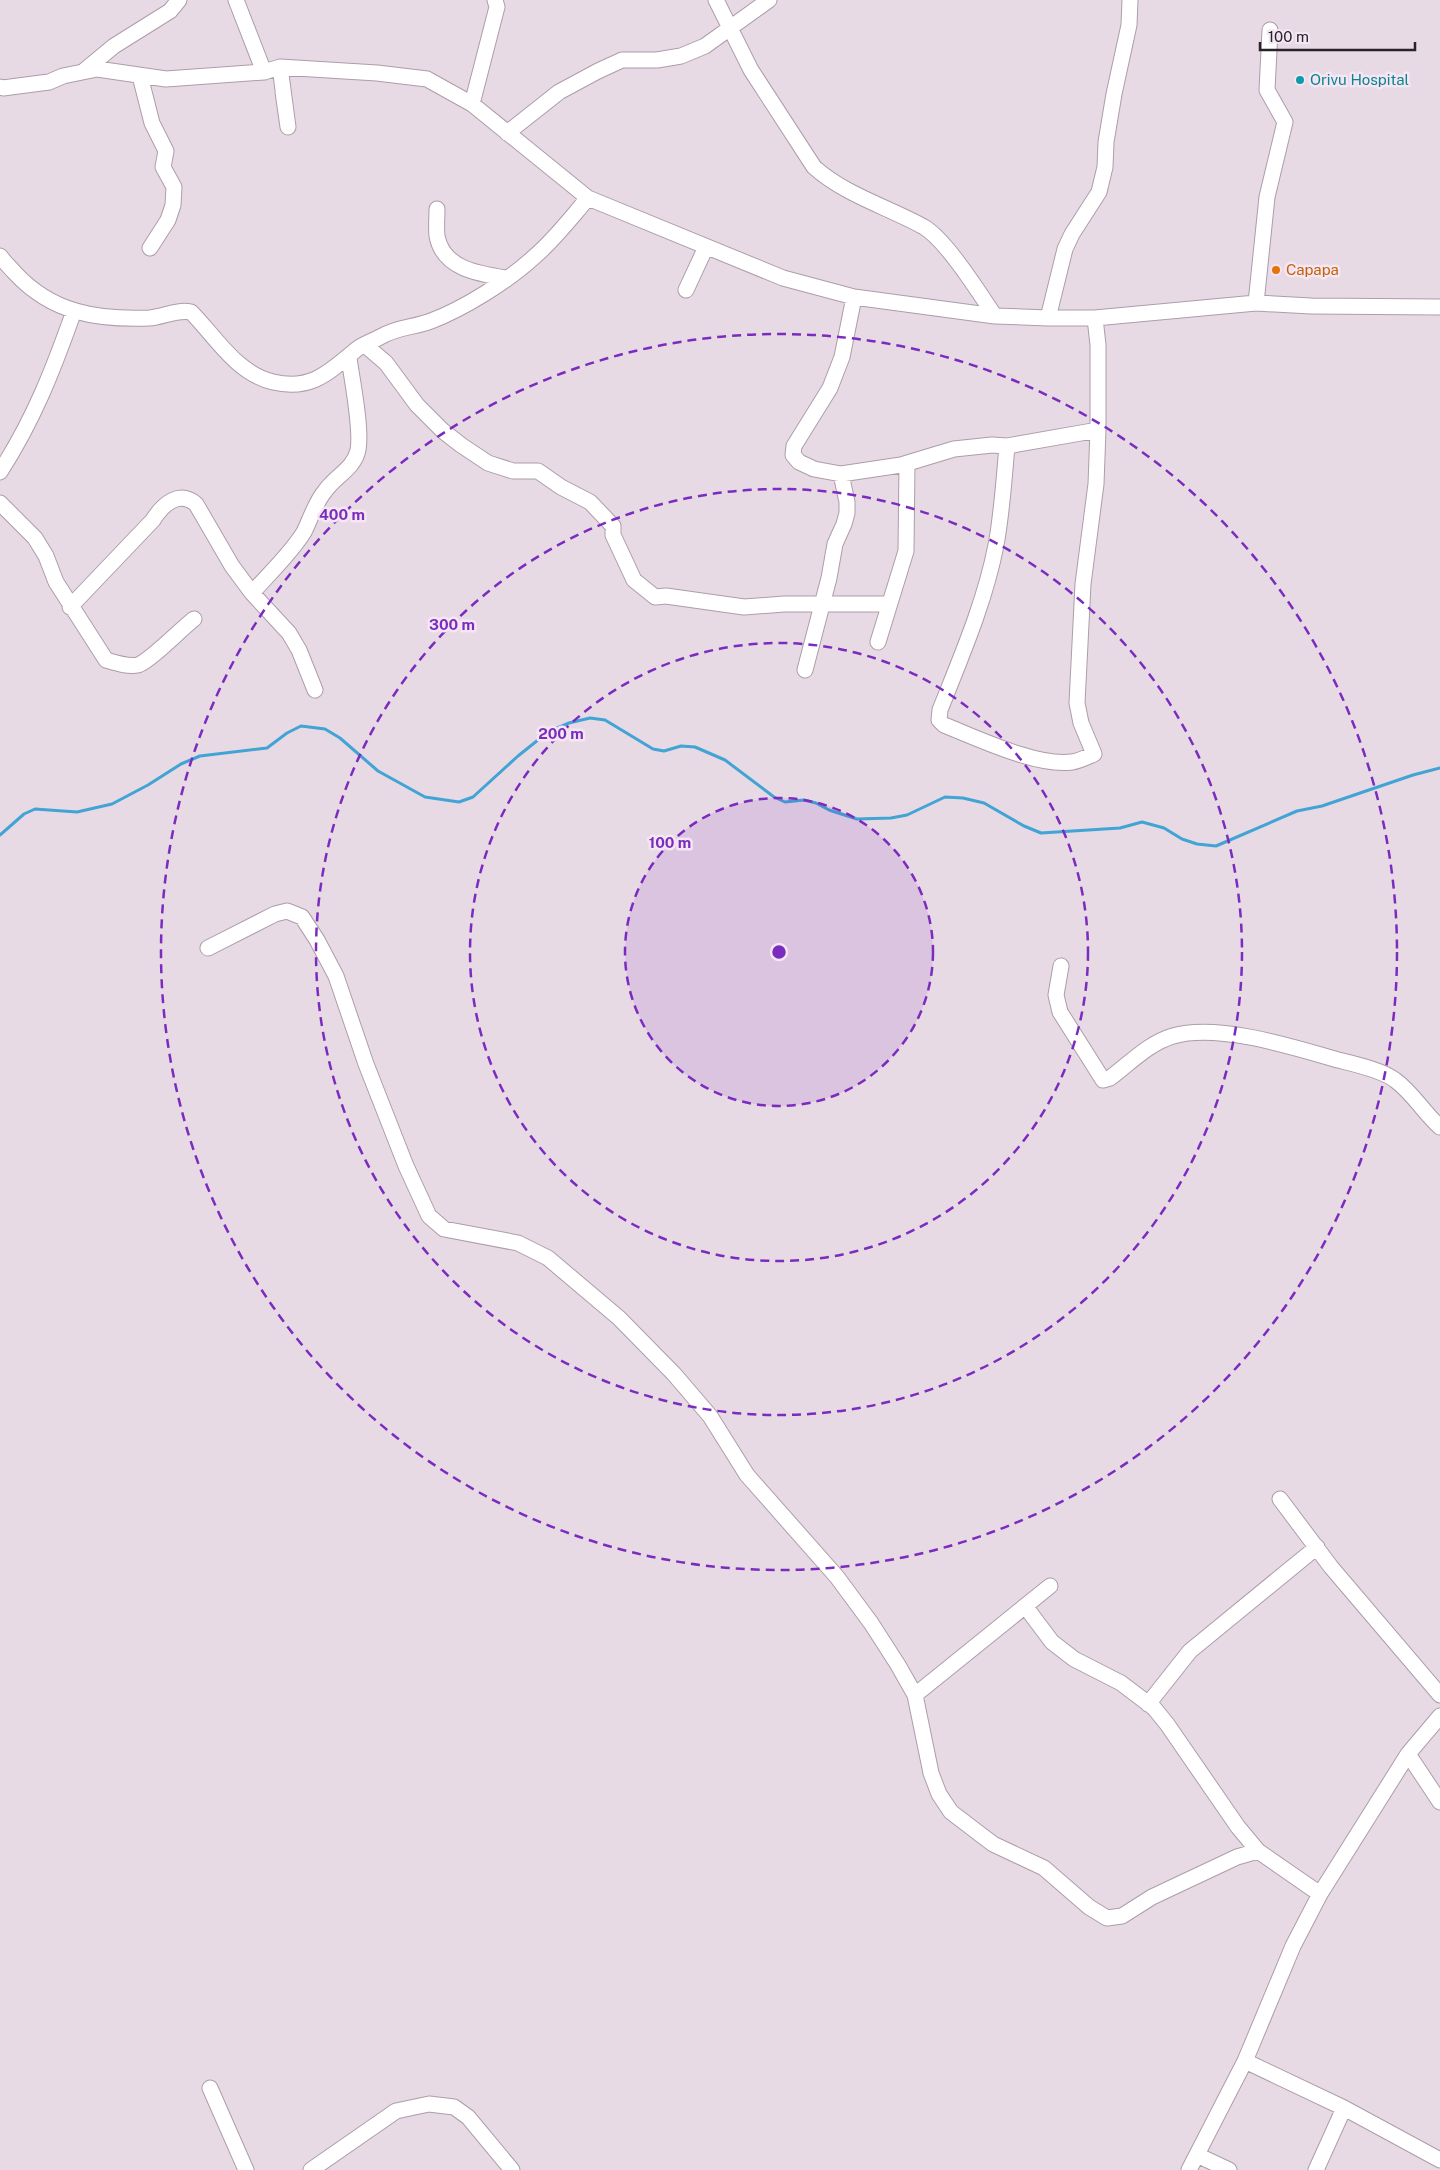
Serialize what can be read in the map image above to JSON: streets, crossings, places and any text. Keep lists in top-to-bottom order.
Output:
{
  "places": ["Orivu Hospital", "Capapa"],
  "scale_bar": "100 m",
  "rings": [
    "400 m",
    "300 m",
    "200 m",
    "100 m"
  ]
}
